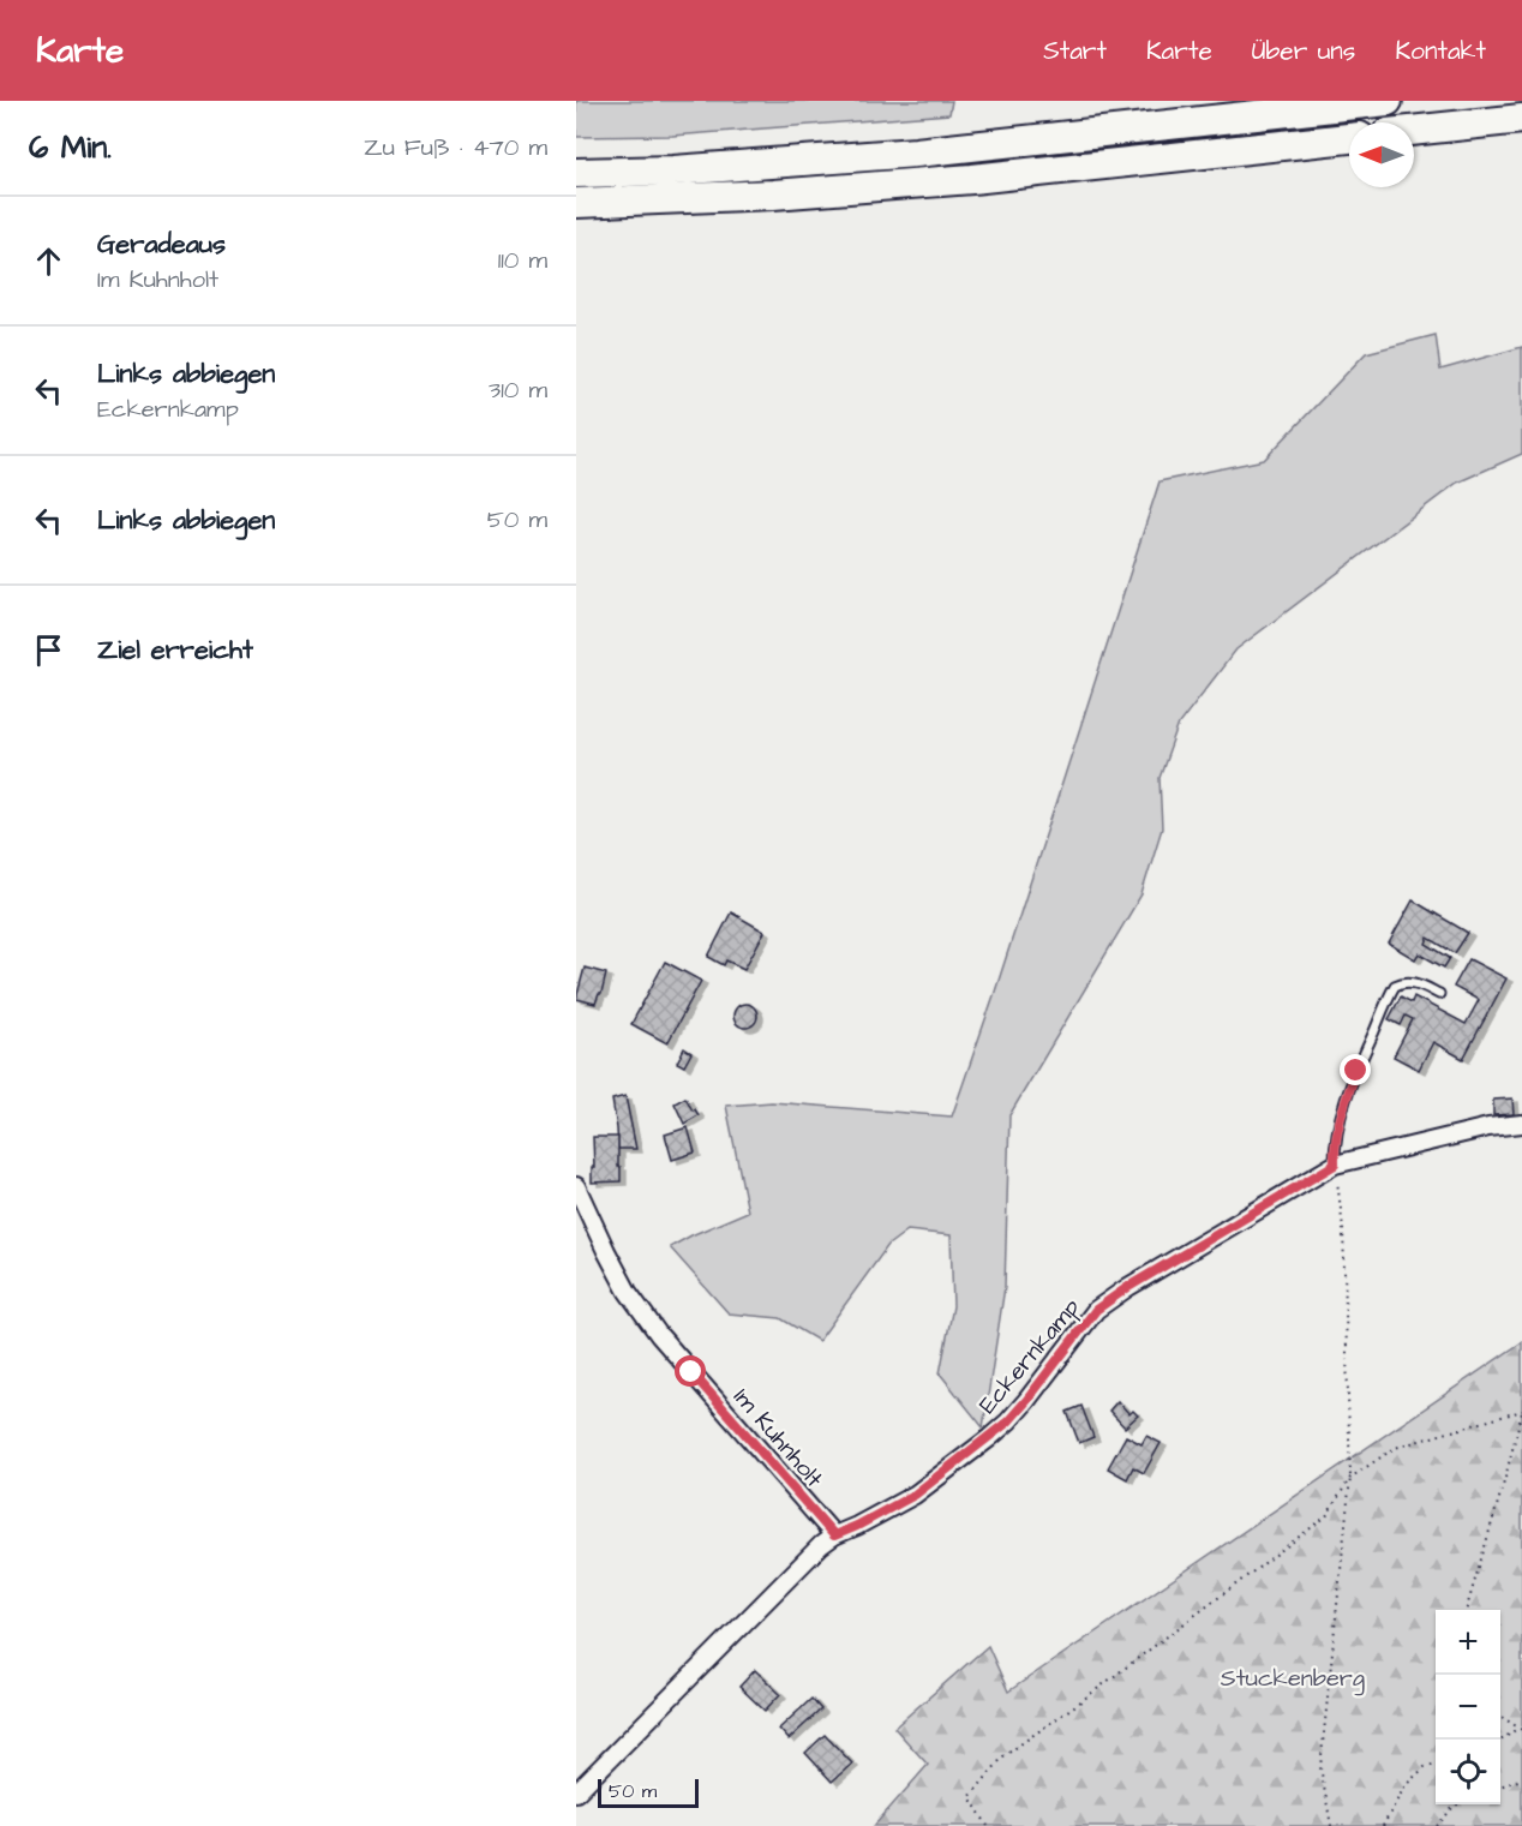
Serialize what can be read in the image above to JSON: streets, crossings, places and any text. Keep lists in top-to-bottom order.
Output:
{
  "streets": {
    "street": ["Eckernkamp", "Im Kuhnholt"]
  },
  "crossings": [
    ["Eckernkamp", "Im Kuhnholt"]
  ],
  "parks": ["Stuckenberg"],
  "scale_bar": "50 m",
  "north": "left",
  "page": {
    "header": "Karte",
    "nav": [
      "Start",
      "Karte",
      "Über uns",
      "Kontakt"
    ],
    "heading": ["6 Min.", "Zu Fuß · 470 m"],
    "list": [
      ["Geradeaus", "Im Kuhnholt", "110 m"],
      ["Links abbiegen", "Eckernkamp", "310 m"],
      ["Links abbiegen", "50 m"],
      "Ziel erreicht"
    ],
    "map_buttons": ["+", "−"],
    "scale": "50 m"
  }
}
